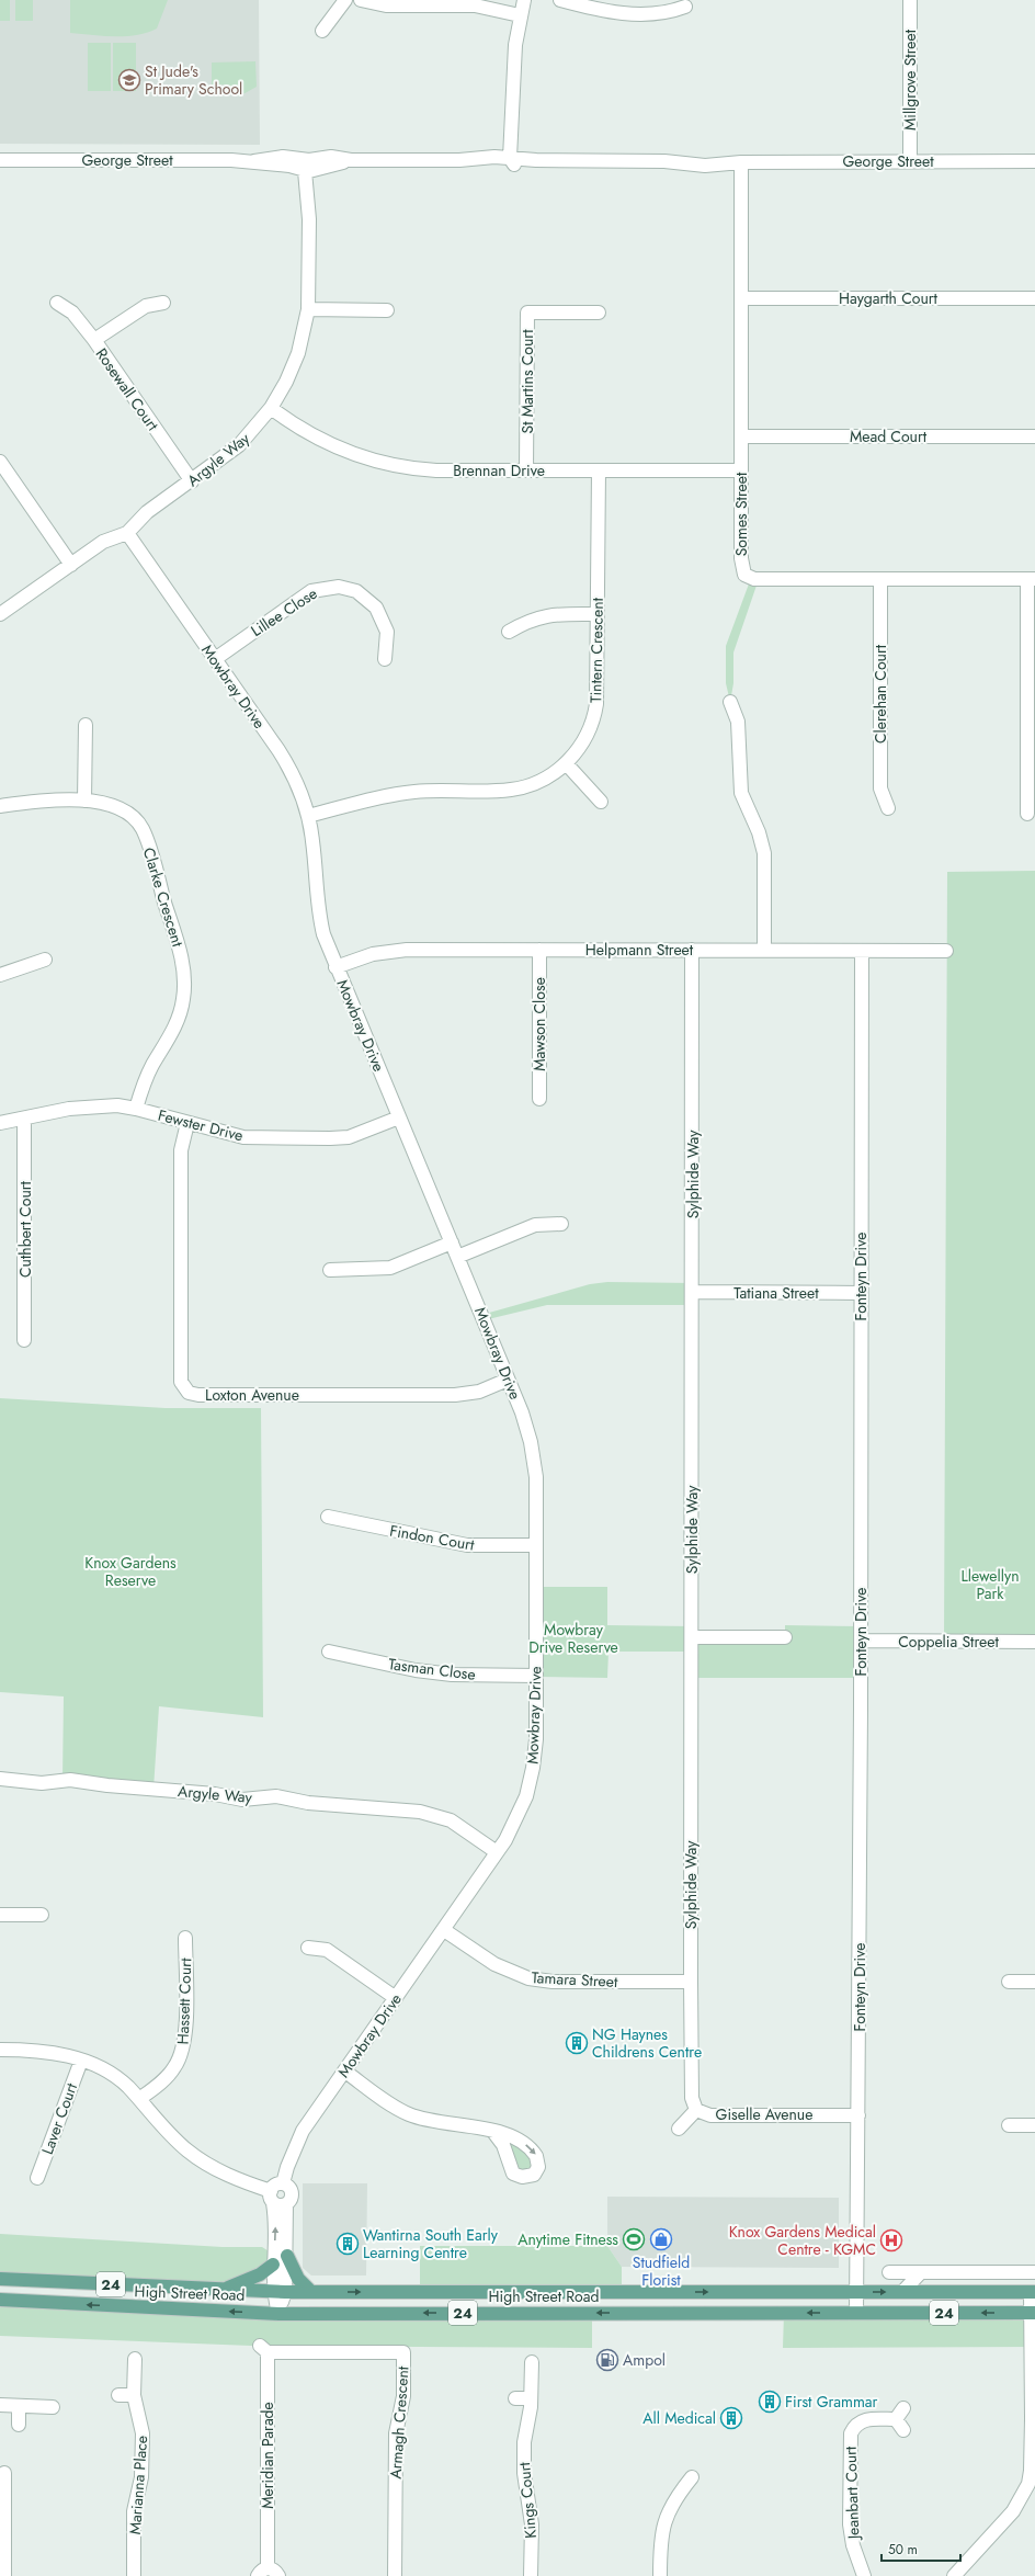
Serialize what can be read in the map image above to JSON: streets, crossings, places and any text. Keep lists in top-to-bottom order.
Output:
{
  "streets": {
    "main road": ["24", "High Street Road"],
    "street": [
      "Millgrove Street",
      "George Street",
      "Haygarth Court",
      "St Martins Court",
      "Rosewall Court",
      "Mead Court",
      "Argyle Way",
      "Brennan Drive",
      "Somes Street",
      "Lillee Close",
      "Tintern Crescent",
      "Mowbray Drive",
      "Clerehan Court",
      "Clarke Crescent",
      "Helpmann Street",
      "Mawson Close",
      "Fewster Drive",
      "Sylphide Way",
      "Cuthbert Court",
      "Fonteyn Drive",
      "Tatiana Street",
      "Loxton Avenue",
      "Findon Court",
      "Coppelia Street",
      "Tasman Close",
      "Tamara Street",
      "Hassett Court",
      "Giselle Avenue",
      "Laver Court",
      "Armagh Crescent",
      "Meridian Parade",
      "Marianna Place",
      "Jeanbart Court",
      "Kings Court"
    ]
  },
  "crossings": [
    ["Millgrove Street", "George Street"],
    ["George Street", "Argyle Way"],
    ["George Street", "Somes Street"],
    ["Haygarth Court", "Somes Street"],
    ["St Martins Court", "Brennan Drive"],
    ["Rosewall Court", "Argyle Way"],
    ["Mead Court", "Somes Street"],
    ["Argyle Way", "Brennan Drive"],
    ["Argyle Way", "Mowbray Drive"],
    ["Brennan Drive", "Somes Street"],
    ["Brennan Drive", "Tintern Crescent"],
    ["Somes Street", "Clerehan Court"],
    ["Lillee Close", "Mowbray Drive"],
    ["Tintern Crescent", "Mowbray Drive"],
    ["Mowbray Drive", "Helpmann Street"],
    ["Mowbray Drive", "Fewster Drive"],
    ["Mowbray Drive", "Loxton Avenue"],
    ["Mowbray Drive", "Findon Court"],
    ["Mowbray Drive", "Tasman Close"],
    ["Mowbray Drive", "Tamara Street"],
    ["Clarke Crescent", "Fewster Drive"],
    ["Helpmann Street", "Mawson Close"],
    ["Helpmann Street", "Sylphide Way"],
    ["Helpmann Street", "Fonteyn Drive"],
    ["Fewster Drive", "Cuthbert Court"],
    ["Fewster Drive", "Loxton Avenue"],
    ["Sylphide Way", "Tatiana Street"],
    ["Sylphide Way", "Tamara Street"],
    ["Sylphide Way", "Giselle Avenue"],
    ["Fonteyn Drive", "Tatiana Street"],
    ["Fonteyn Drive", "Coppelia Street"],
    ["Fonteyn Drive", "Giselle Avenue"],
    ["Fonteyn Drive", "High Street Road"],
    ["Armagh Crescent", "Meridian Parade"]
  ],
  "parks": ["Knox Gardens Reserve", "Llewellyn Park", "Mowbray Drive Reserve"],
  "places": {
    "school or university": ["St Jude's Primary School"],
    "building": [
      "NG Haynes Childrens Centre",
      "Wantirna South Early Learning Centre",
      "First Grammar",
      "All Medical"
    ],
    "sports": ["Anytime Fitness"],
    "shop": ["Studfield Florist"],
    "hospital": ["Knox Gardens Medical Centre - KGMC"],
    "fuel station": ["Ampol"]
  },
  "scale_bar": "50 m"
}
